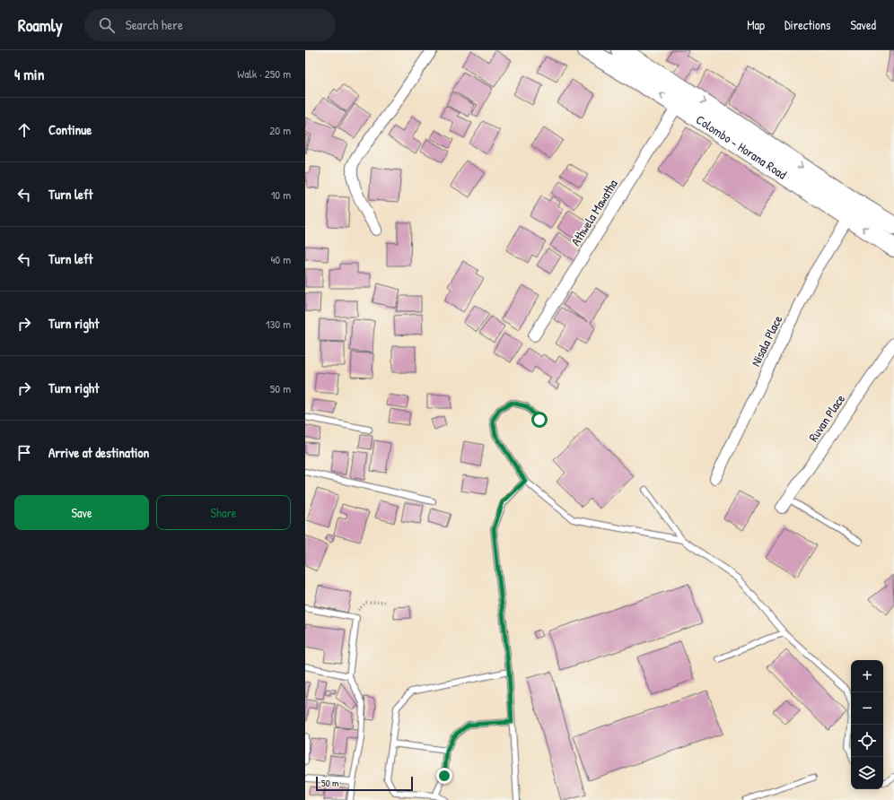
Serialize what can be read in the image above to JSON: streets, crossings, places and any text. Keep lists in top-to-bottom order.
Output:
{
  "streets": {
    "main road": ["Colombo - Horana Road"],
    "street": ["Athwela Mawatha", "Nisala Place", "Ruvan Place"]
  },
  "crossings": [
    ["Colombo - Horana Road", "Athwela Mawatha"],
    ["Colombo - Horana Road", "Nisala Place"]
  ],
  "scale_bar": "50 m",
  "page": {
    "header": "Roamly",
    "search": "Search here",
    "nav": ["Map", "Directions", "Saved"],
    "heading": ["4 min", "Walk · 250 m"],
    "list": [
      ["Continue", "20 m"],
      ["Turn left", "10 m"],
      ["Turn left", "40 m"],
      ["Turn right", "130 m"],
      ["Turn right", "50 m"],
      "Arrive at destination"
    ],
    "buttons": ["Save", "Share"],
    "map_buttons": ["+", "−"],
    "scale": "50 m"
  }
}
